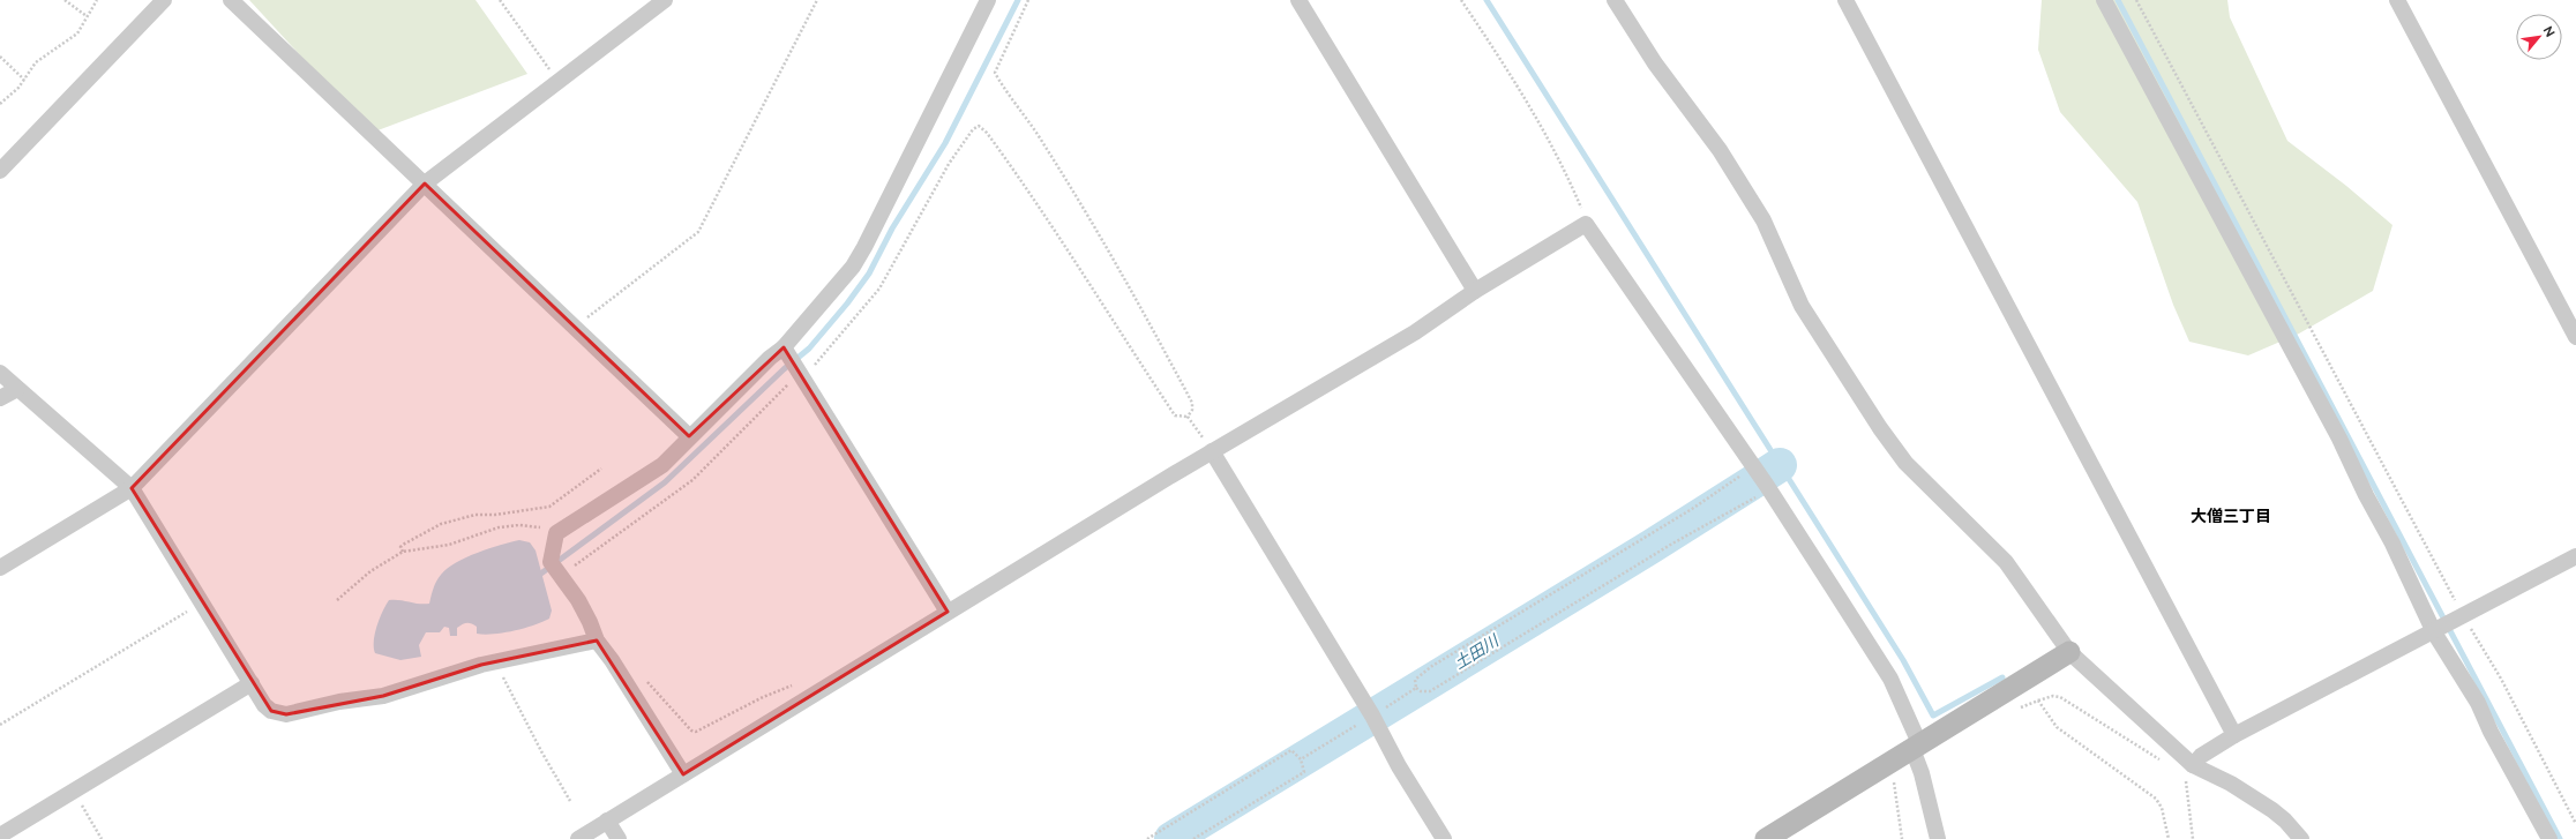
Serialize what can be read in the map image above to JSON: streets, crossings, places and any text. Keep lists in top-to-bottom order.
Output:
{
  "districts": ["大僧三丁目"],
  "water": ["土田川"],
  "north": "top right"
}
